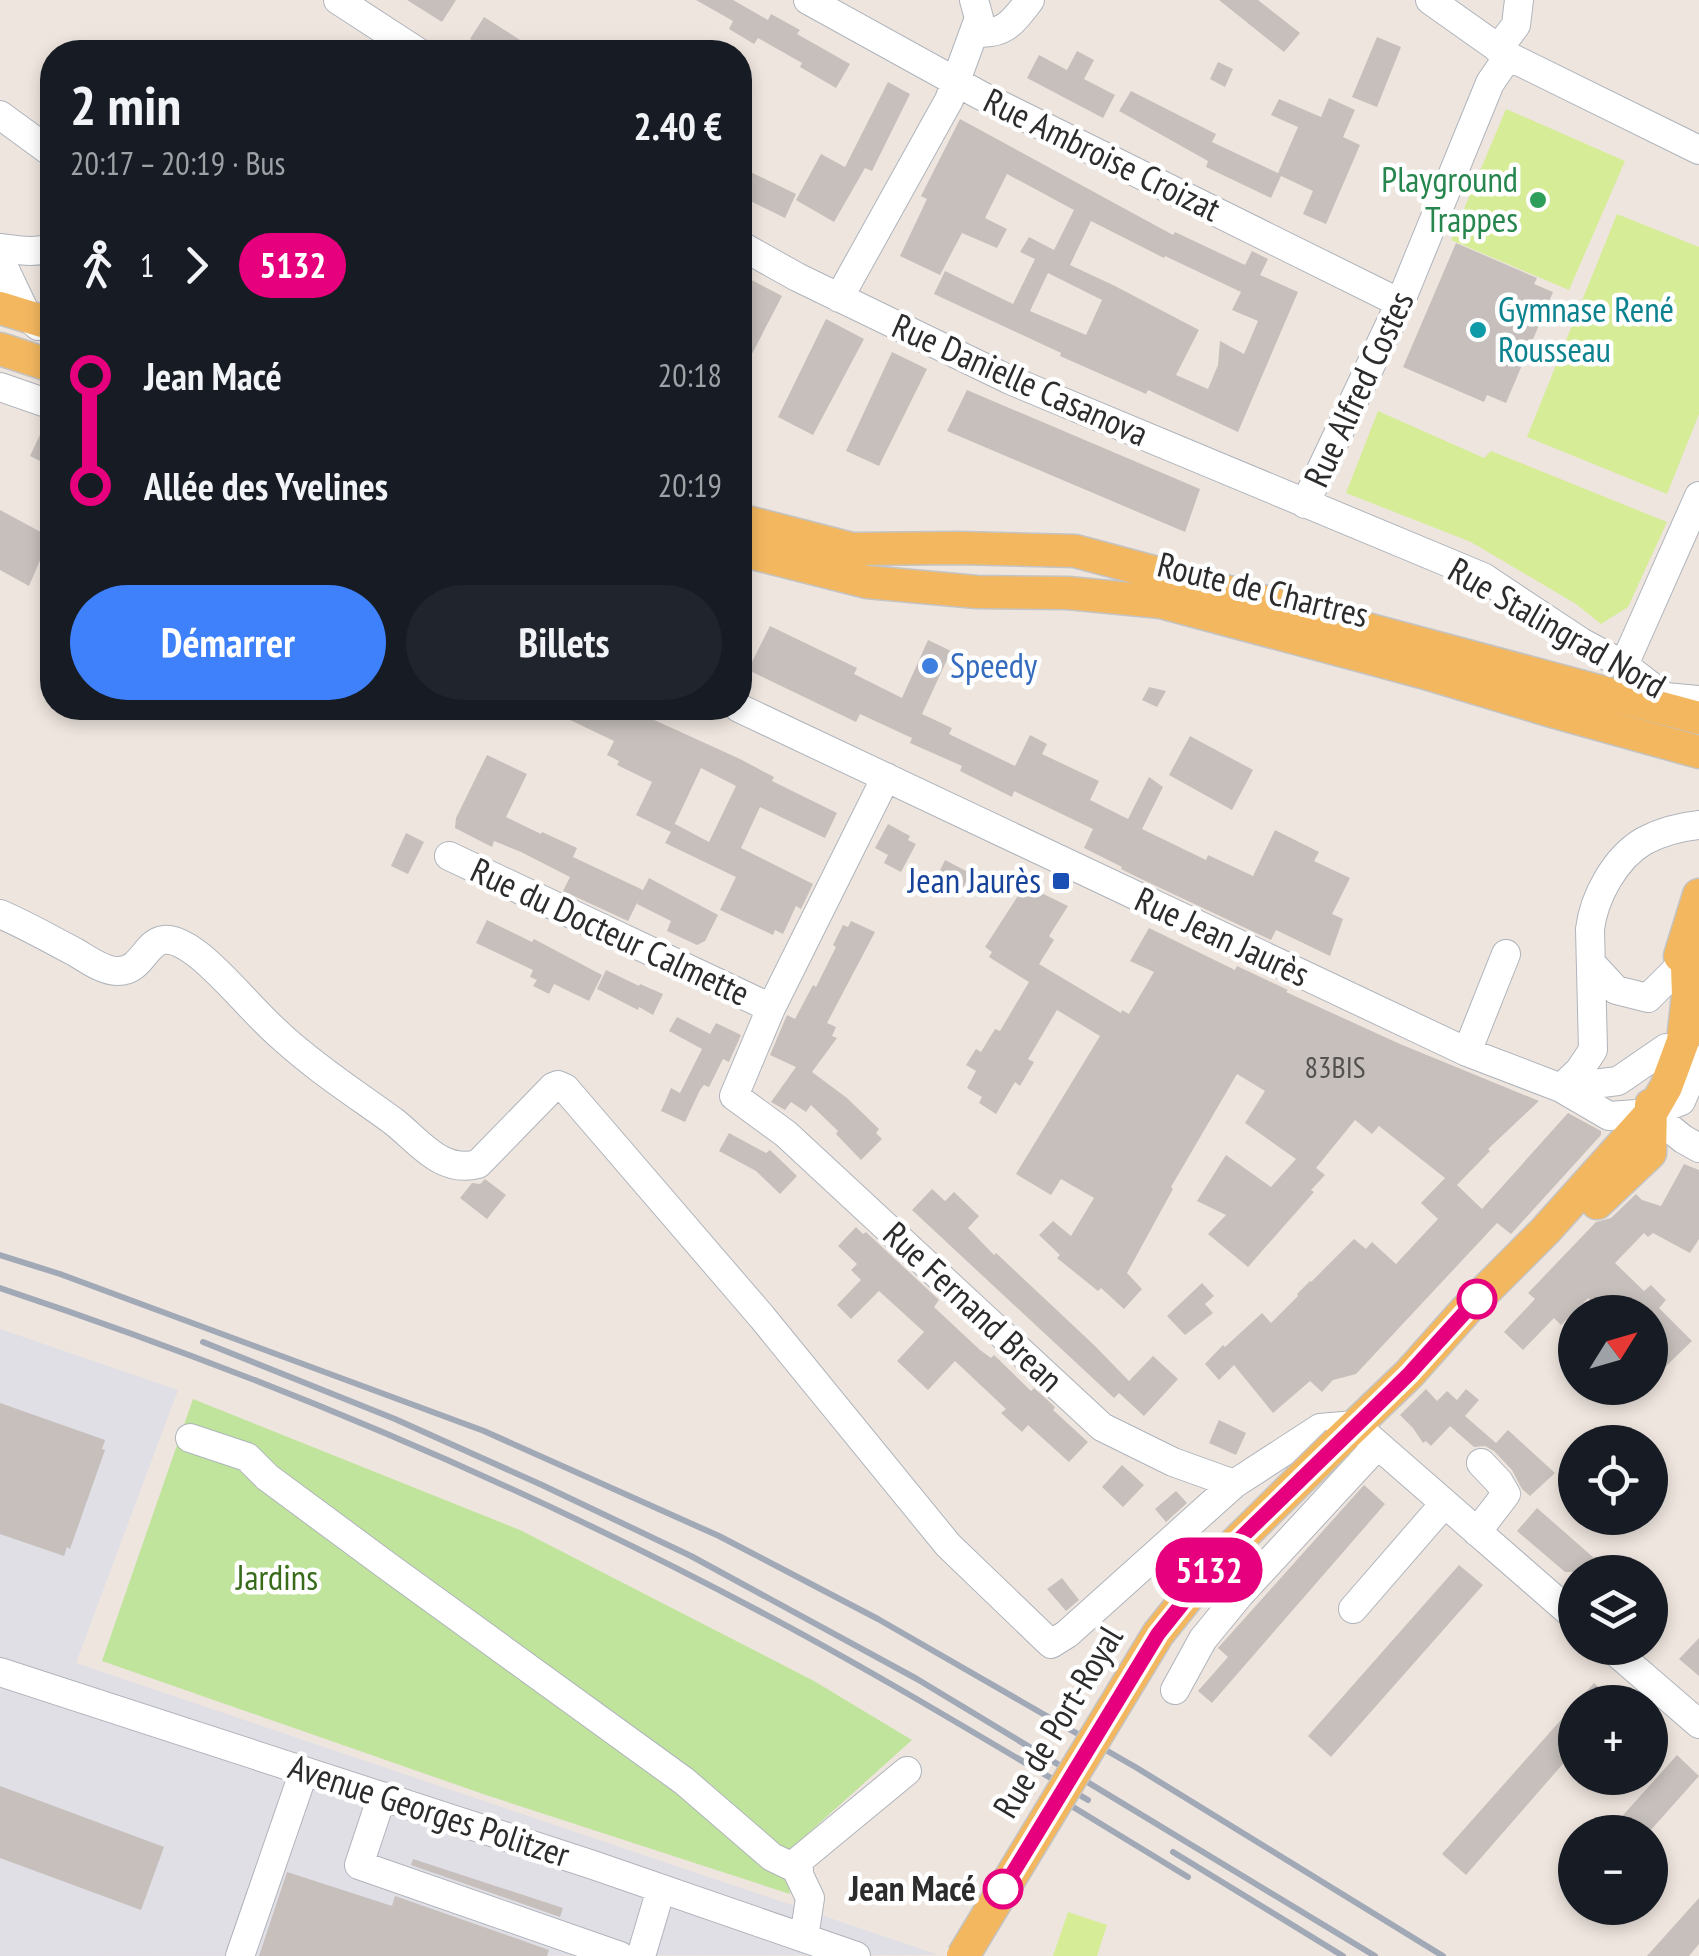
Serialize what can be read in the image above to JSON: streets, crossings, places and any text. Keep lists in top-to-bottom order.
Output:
{
  "streets": {
    "main road": ["Route de Chartres", "Rue de Port-Royal"],
    "street": [
      "Rue Ambroise Croizat",
      "Rue Danielle Casanova",
      "Rue Alfred Costes",
      "Rue Stalingrad Nord",
      "Rue du Docteur Calmette",
      "Rue Jean Jaurès",
      "Rue Fernand Brean",
      "Avenue Georges Politzer"
    ]
  },
  "crossings": [
    ["Rue Ambroise Croizat", "Rue Alfred Costes"],
    ["Rue Danielle Casanova", "Rue Alfred Costes"],
    ["Rue Danielle Casanova", "Rue Stalingrad Nord"],
    ["Rue Alfred Costes", "Rue Stalingrad Nord"],
    ["Rue du Docteur Calmette", "Rue Fernand Brean"],
    ["Rue Jean Jaurès", "Rue de Port-Royal"]
  ],
  "parks": ["Jardins"],
  "places": {
    "other": [
      "Playground Trappes",
      "Gymnase René Rousseau",
      "Speedy",
      "Jean Macé"
    ],
    "transit": ["Jean Jaurès"]
  },
  "lines": ["bus line 5132"],
  "house_numbers": ["83BIS"],
  "north": "top right",
  "page": {
    "on_map": "5132",
    "heading": ["2 min", "20:17 – 20:19 · Bus", "2.40 €"],
    "legs": ["1", "5132"],
    "list": [
      {
        "name": "Jean Macé",
        "value": "20:18"
      },
      {
        "name": "Allée des Yvelines",
        "value": "20:19"
      }
    ],
    "buttons": ["Démarrer", "Billets"],
    "map_buttons": ["+", "−"]
  }
}
